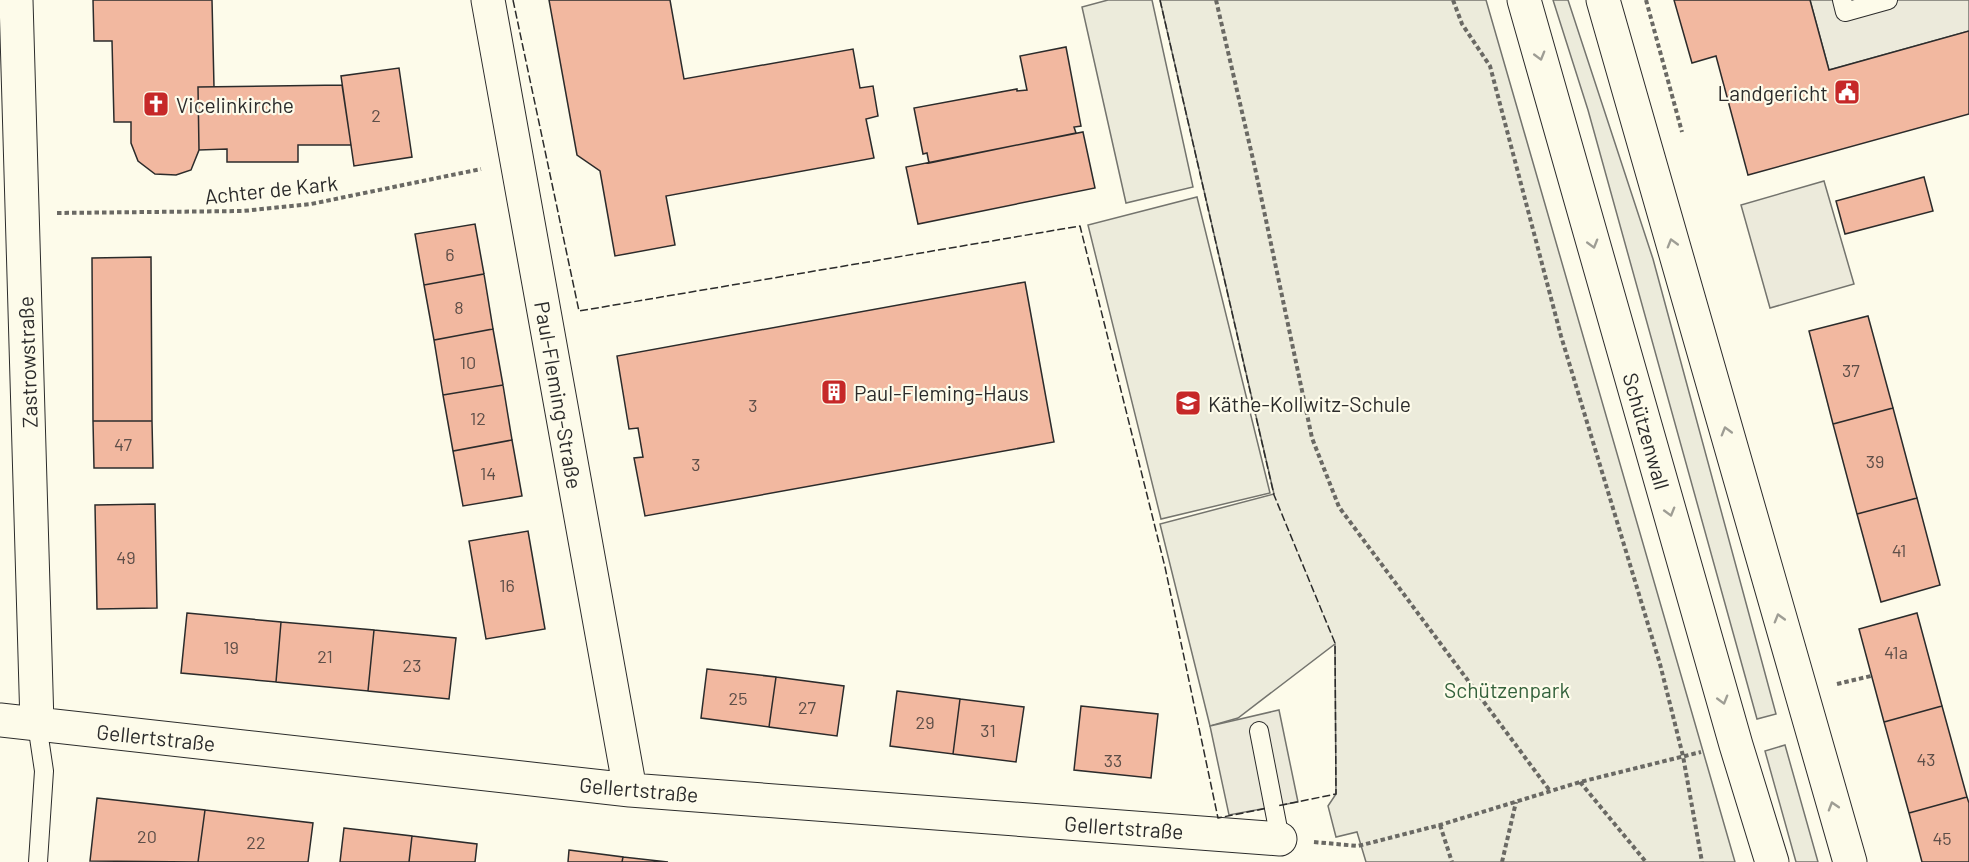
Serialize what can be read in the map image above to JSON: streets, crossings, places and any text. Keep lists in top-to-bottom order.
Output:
{
  "streets": {
    "street": [
      "Zastrowstraße",
      "Paul-Fleming-Straße",
      "Schützenwall",
      "Gellertstraße"
    ],
    "path": ["Achter de Kark"]
  },
  "crossings": [
    ["Achter de Kark", "Zastrowstraße"],
    ["Achter de Kark", "Paul-Fleming-Straße"],
    ["Zastrowstraße", "Gellertstraße"],
    ["Paul-Fleming-Straße", "Gellertstraße"]
  ],
  "parks": ["Schützenpark"],
  "places": {
    "public building": ["Landgericht"],
    "church": ["Vicelinkirche"],
    "building": ["Paul-Fleming-Haus"],
    "school or university": ["Käthe-Kollwitz-Schule"]
  },
  "house_numbers": [
    "2",
    "6",
    "8",
    "10",
    "37",
    "3",
    "12",
    "47",
    "39",
    "3",
    "14",
    "41",
    "49",
    "16",
    "19",
    "41a",
    "21",
    "23",
    "25",
    "27",
    "29",
    "31",
    "43",
    "33",
    "20",
    "45",
    "22"
  ]
}
